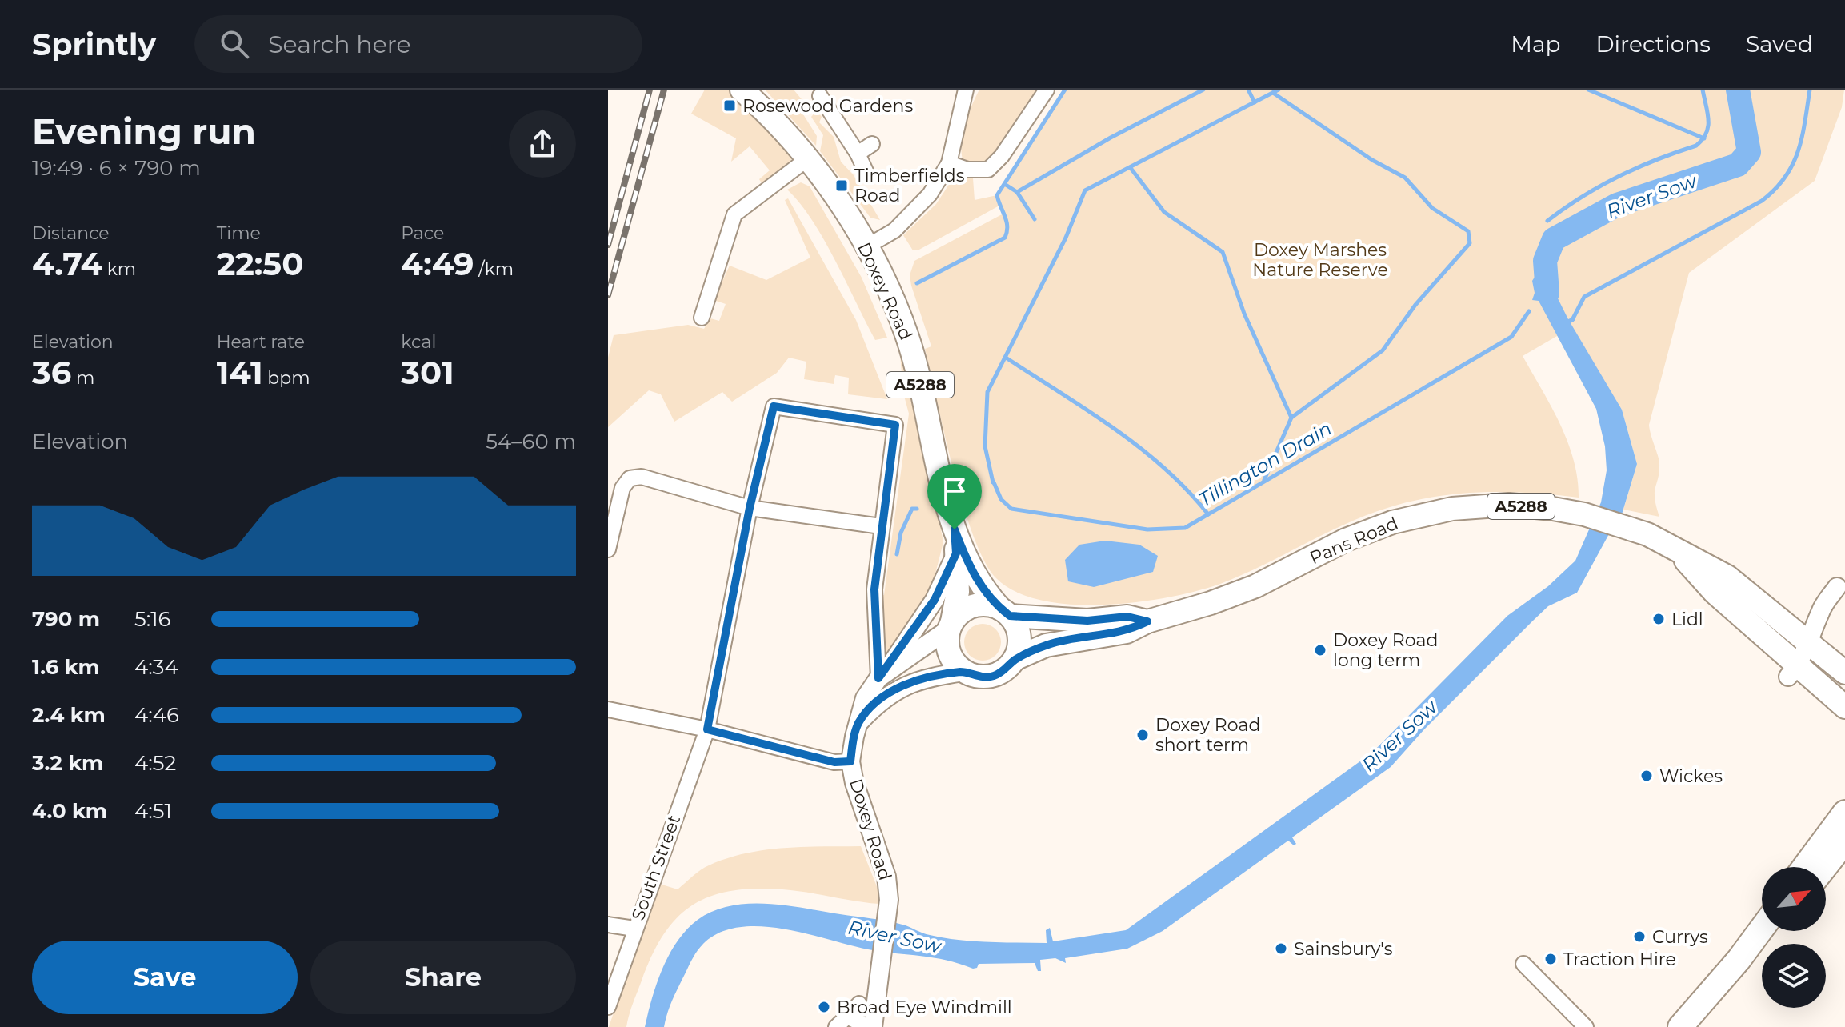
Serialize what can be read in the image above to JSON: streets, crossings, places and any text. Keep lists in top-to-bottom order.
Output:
{
  "streets": {
    "main road": ["Doxey Road", "A5288", "Pans Road"],
    "street": ["South Street"]
  },
  "crossings": [
    ["Doxey Road", "A5288"],
    ["Doxey Road", "Pans Road"],
    ["Doxey Road", "South Street"],
    ["A5288", "Pans Road"]
  ],
  "water": ["River Sow", "Tillington Drain"],
  "parks": ["Doxey Marshes Nature Reserve"],
  "places": {
    "transit": ["Rosewood Gardens", "Timberfields Road"],
    "other": [
      "Lidl",
      "Doxey Road long term",
      "Doxey Road short term",
      "Wickes",
      "Currys",
      "Sainsbury's",
      "Traction Hire",
      "Broad Eye Windmill"
    ]
  },
  "north": "top right",
  "page": {
    "header": "Sprintly",
    "search": "Search here",
    "nav": ["Map", "Directions", "Saved"],
    "heading": ["Evening run", "19:49 · 6 × 790 m"],
    "stats": [
      ["Distance", "4.74 km"],
      ["Time", "22:50"],
      ["Pace", "4:49 /km"],
      ["Elevation", "36 m"],
      ["Heart rate", "141 bpm"],
      ["kcal", "301"]
    ],
    "chart": ["Elevation", "54–60 m"],
    "list": [
      {
        "name": "790 m",
        "note": "5:16"
      },
      {
        "name": "1.6 km",
        "note": "4:34"
      },
      {
        "name": "2.4 km",
        "note": "4:46"
      },
      {
        "name": "3.2 km",
        "note": "4:52"
      },
      {
        "name": "4.0 km",
        "note": "4:51"
      }
    ],
    "buttons": ["Save", "Share"]
  }
}
